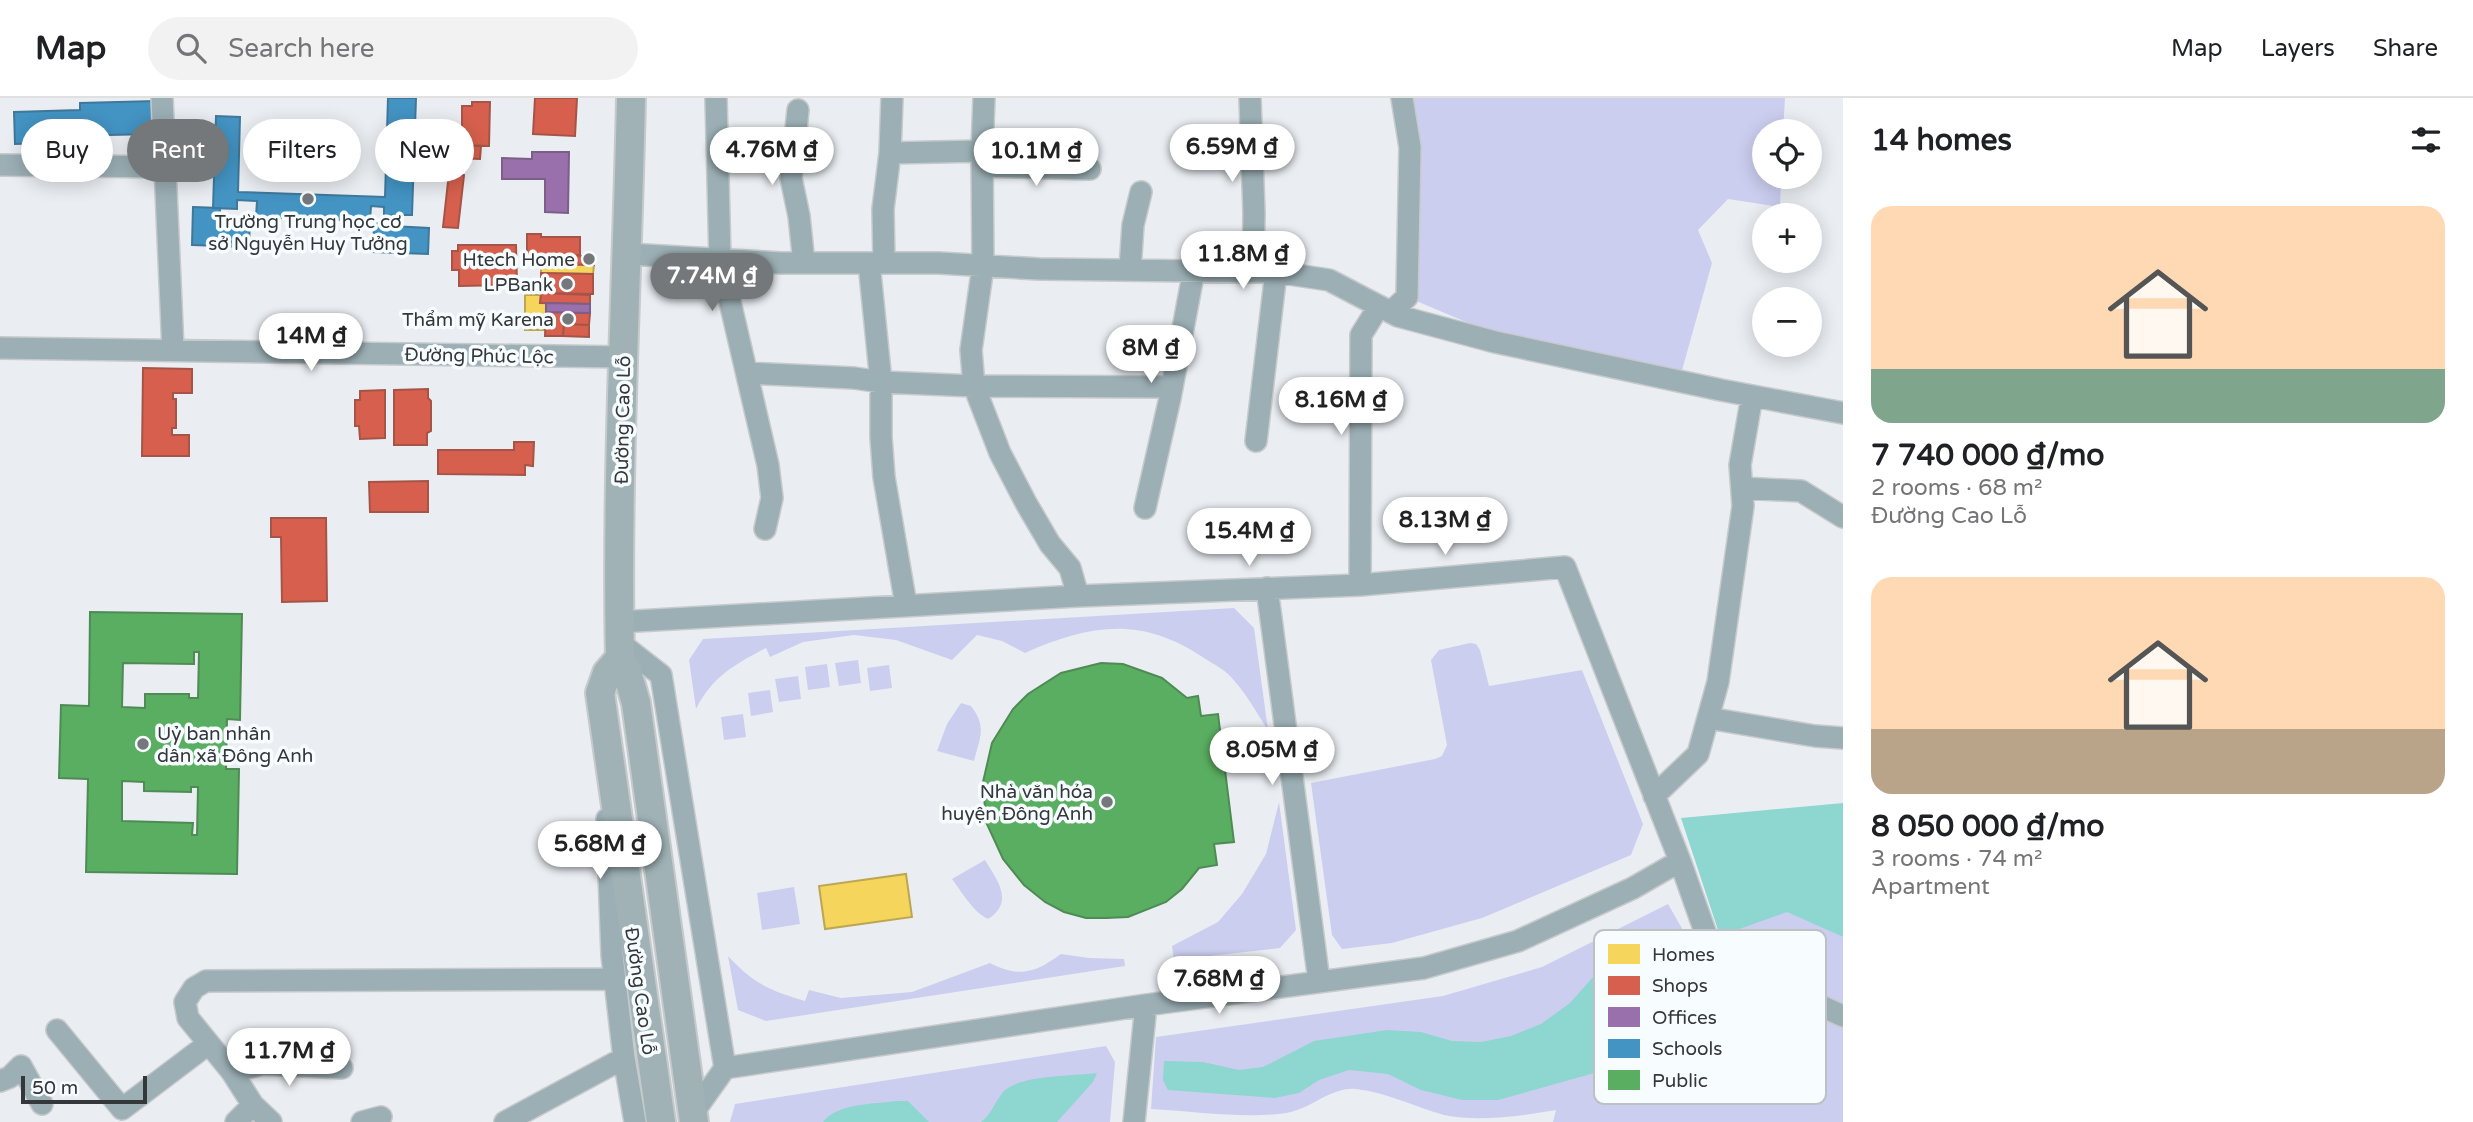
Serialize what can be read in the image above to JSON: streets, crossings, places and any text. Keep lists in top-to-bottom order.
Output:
{
  "streets": {
    "main road": ["Đường Cao Lỗ"],
    "street": ["Đường Phúc Lộc"]
  },
  "crossings": [
    ["Đường Phúc Lộc", "Đường Cao Lỗ"]
  ],
  "places": [
    "Trường Trung học cơ sở Nguyễn Huy Tưởng",
    "Htech Home",
    "LPBank",
    "Thẩm mỹ Karena",
    "Uỷ ban nhân dân xã Đông Anh",
    "Nhà văn hóa huyện Đông Anh"
  ],
  "legend": [
    "Homes",
    "Shops",
    "Offices",
    "Schools",
    "Public"
  ],
  "scale_bar": "50 m",
  "page": {
    "header": "Map",
    "search": "Search here",
    "nav": ["Map", "Layers", "Share"],
    "heading": "14 homes",
    "map_buttons": ["+", "−"],
    "chip": [
      "Buy",
      "Rent",
      "Filters",
      "New"
    ],
    "price": [
      "6.59M ₫",
      "4.76M ₫",
      "10.1M ₫",
      "11.8M ₫",
      "7.74M ₫",
      "14M ₫",
      "8M ₫",
      "8.16M ₫",
      "8.13M ₫",
      "15.4M ₫",
      "8.05M ₫",
      "5.68M ₫",
      "7.68M ₫",
      "11.7M ₫"
    ],
    "list": [
      {
        "name": "7 740 000 ₫/mo",
        "note": "2 rooms · 68 m² · Đường Cao Lỗ"
      },
      {
        "name": "8 050 000 ₫/mo",
        "note": "3 rooms · 74 m² · Apartment"
      }
    ],
    "scale": "50 m"
  }
}
